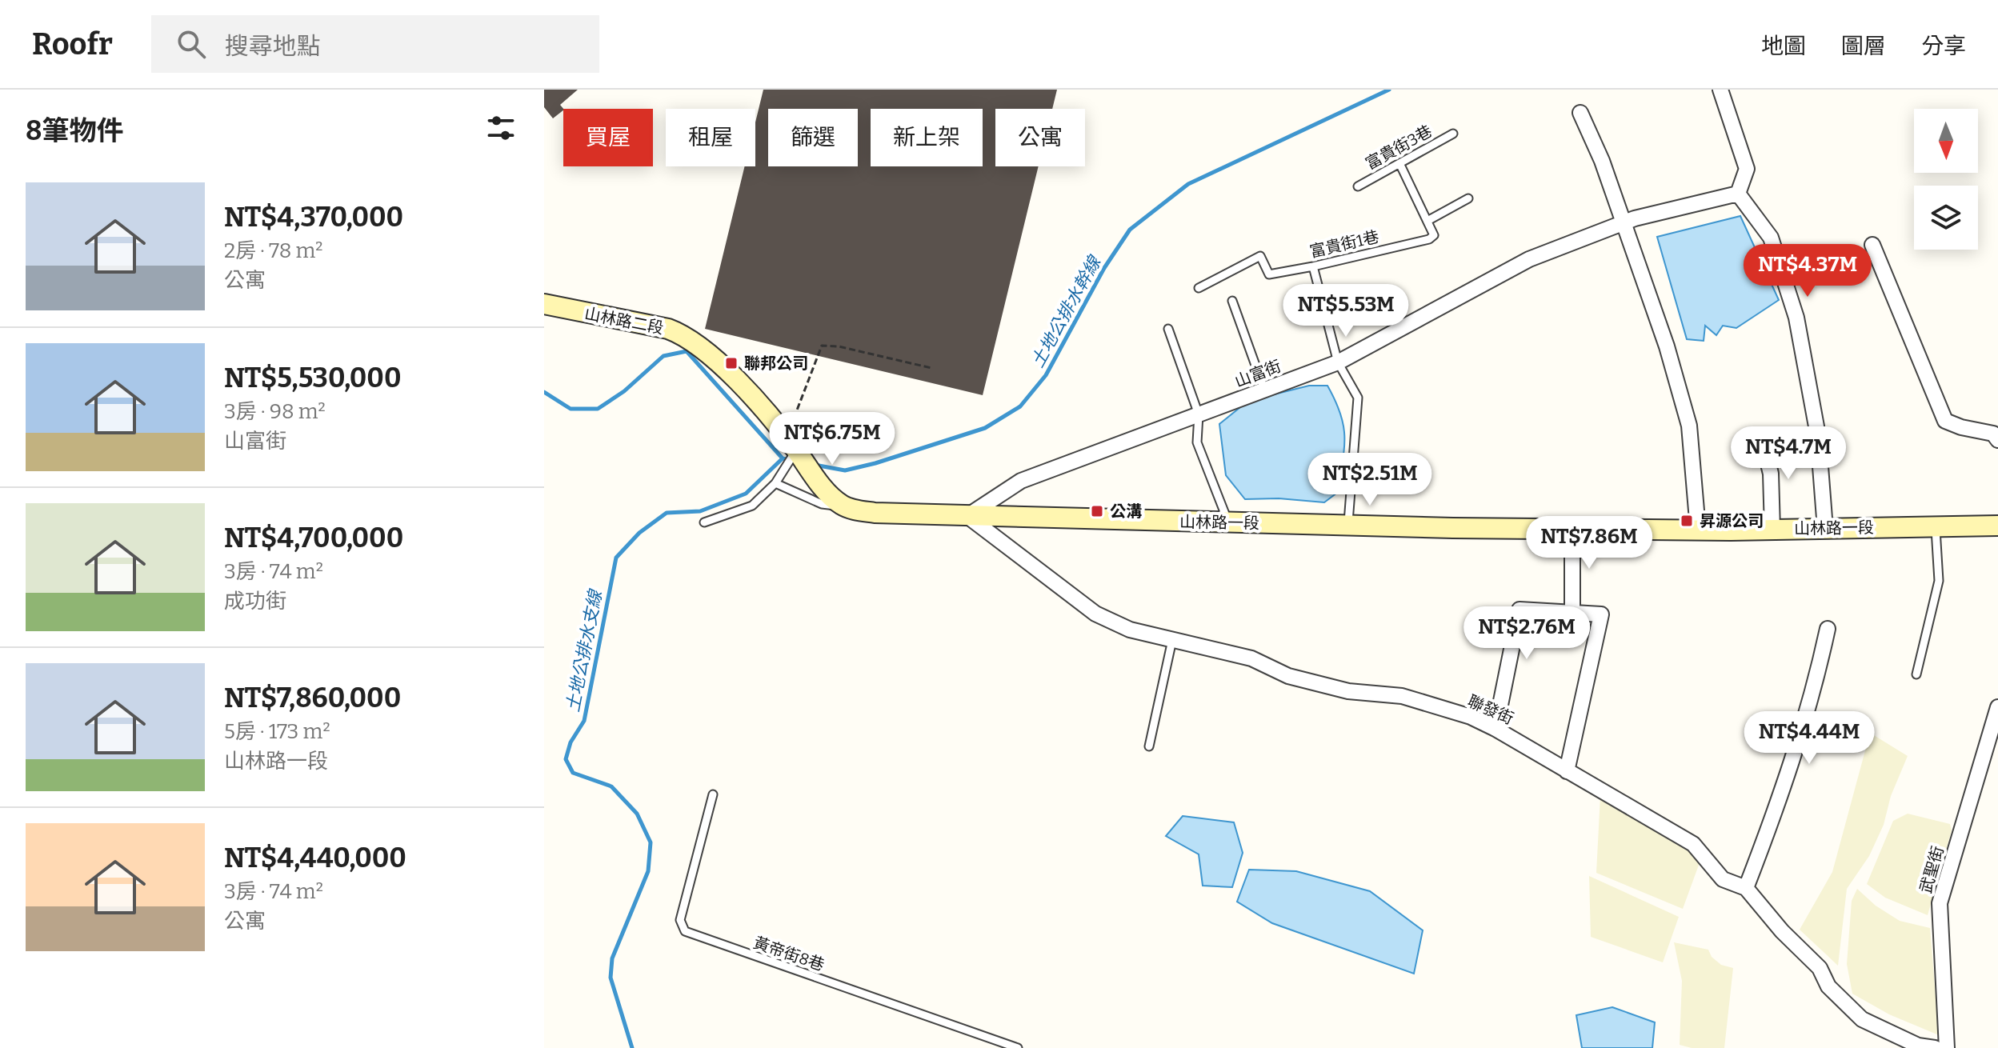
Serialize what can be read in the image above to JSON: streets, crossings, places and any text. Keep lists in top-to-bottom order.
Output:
{
  "streets": {
    "main road": ["山林路二段", "山林路一段"],
    "street": ["山富街", "聯發街", "武聖街"],
    "lane": ["富貴街3巷", "富貴街1巷", "黃帝街8巷"]
  },
  "crossings": [
    ["山林路二段", "山林路一段"],
    ["山富街", "山林路一段"],
    ["山富街", "聯發街"],
    ["山林路一段", "聯發街"]
  ],
  "water": ["土地公排水幹線", "土地公排水支線"],
  "places": {
    "transit": ["聯邦公司", "公溝", "昇源公司"]
  },
  "north": "bottom",
  "page": {
    "header": "Roofr",
    "search": "搜尋地點",
    "nav": ["地圖", "圖層", "分享"],
    "heading": "8筆物件",
    "chip": [
      "買屋",
      "租屋",
      "篩選",
      "新上架",
      "公寓"
    ],
    "list": [
      {
        "name": "NT$4,370,000",
        "note": "2房 · 78 m² · 公寓"
      },
      {
        "name": "NT$5,530,000",
        "note": "3房 · 98 m² · 山富街"
      },
      {
        "name": "NT$4,700,000",
        "note": "3房 · 74 m² · 成功街"
      },
      {
        "name": "NT$7,860,000",
        "note": "5房 · 173 m² · 山林路一段"
      },
      {
        "name": "NT$4,440,000",
        "note": "3房 · 74 m² · 公寓"
      }
    ],
    "price": [
      "NT$4.37M",
      "NT$5.53M",
      "NT$6.75M",
      "NT$4.7M",
      "NT$2.51M",
      "NT$7.86M",
      "NT$2.76M",
      "NT$4.44M"
    ]
  }
}
